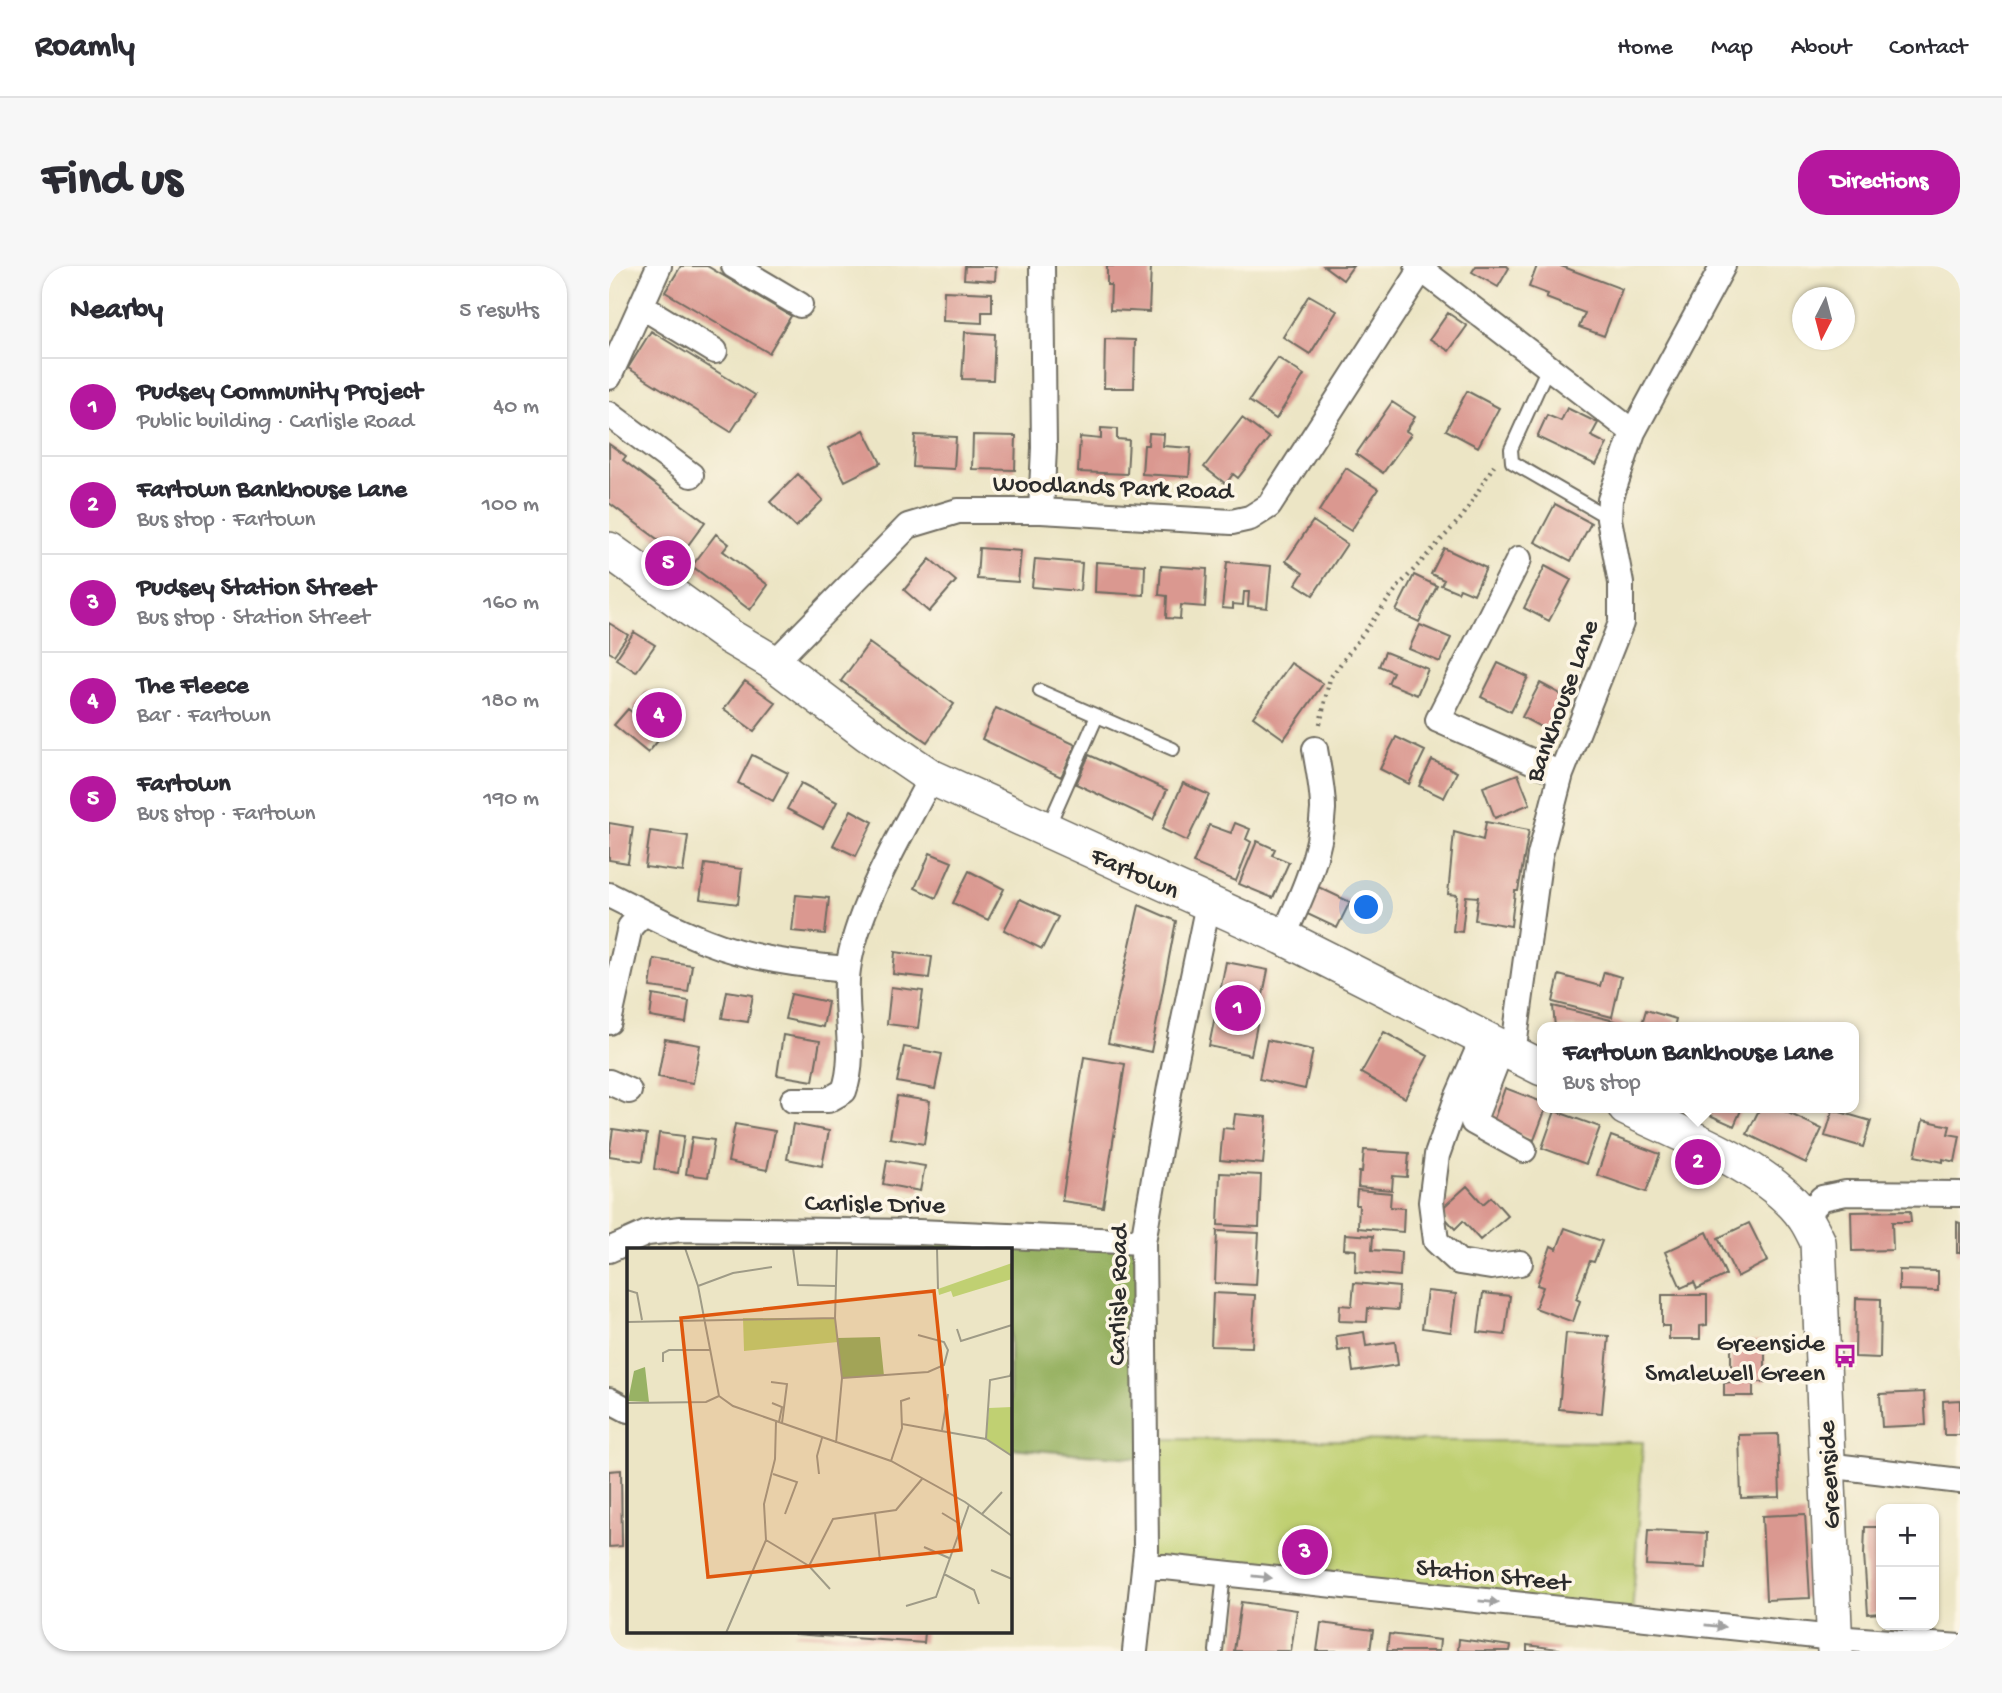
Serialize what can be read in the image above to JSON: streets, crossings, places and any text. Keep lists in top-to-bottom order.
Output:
{
  "streets": {
    "street": [
      "Woodlands Park Road",
      "Bankhouse Lane",
      "Fartown",
      "Carlisle Drive",
      "Carlisle Road",
      "Greenside",
      "Station Street"
    ]
  },
  "crossings": [
    ["Woodlands Park Road", "Fartown"],
    ["Bankhouse Lane", "Fartown"],
    ["Fartown", "Carlisle Road"],
    ["Carlisle Drive", "Carlisle Road"],
    ["Carlisle Road", "Station Street"],
    ["Greenside", "Station Street"]
  ],
  "one_way": ["Station Street"],
  "places": {
    "bus stop": ["Greenside Smalewell Green"]
  },
  "north": "bottom",
  "page": {
    "header": "Roamly",
    "nav": [
      "Home",
      "Map",
      "About",
      "Contact"
    ],
    "buttons": "Directions",
    "title": "Find us",
    "heading": ["Nearby", "5 results"],
    "list": [
      {
        "mark": "1",
        "name": "Pudsey Community Project",
        "note": "Public building · Carlisle Road",
        "value": "40 m"
      },
      {
        "mark": "2",
        "name": "Fartown Bankhouse Lane",
        "note": "Bus stop · Fartown",
        "value": "100 m"
      },
      {
        "mark": "3",
        "name": "Pudsey Station Street",
        "note": "Bus stop · Station Street",
        "value": "160 m"
      },
      {
        "mark": "4",
        "name": "The Fleece",
        "note": "Bar · Fartown",
        "value": "180 m"
      },
      {
        "mark": "5",
        "name": "Fartown",
        "note": "Bus stop · Fartown",
        "value": "190 m"
      }
    ],
    "pins": [
      "5",
      "4",
      "1",
      "2",
      "3"
    ],
    "popup": ["Fartown Bankhouse Lane", "Bus stop"],
    "map_buttons": ["+", "−"]
  }
}
